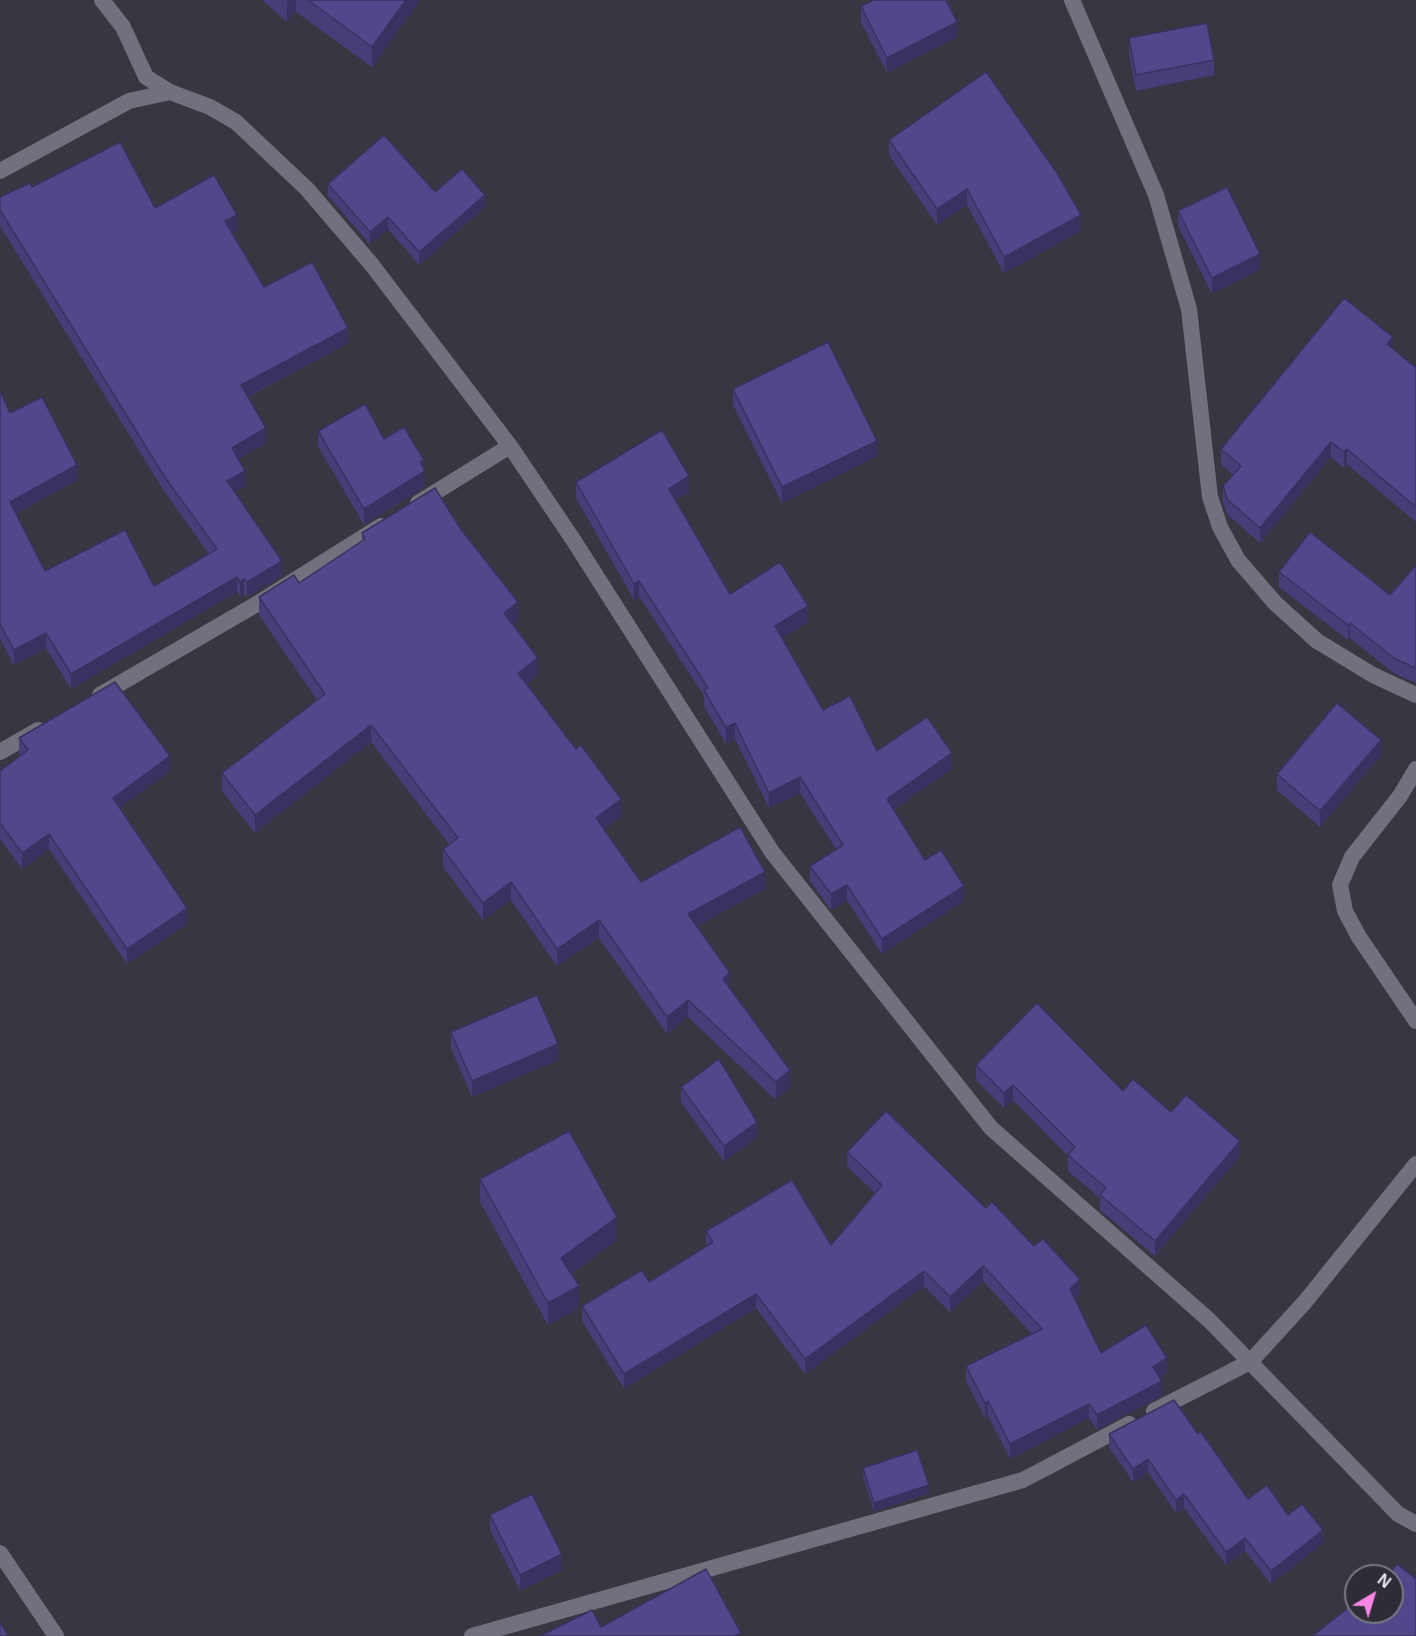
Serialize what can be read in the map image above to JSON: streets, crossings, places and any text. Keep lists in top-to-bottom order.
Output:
{
  "north": "top right"
}
